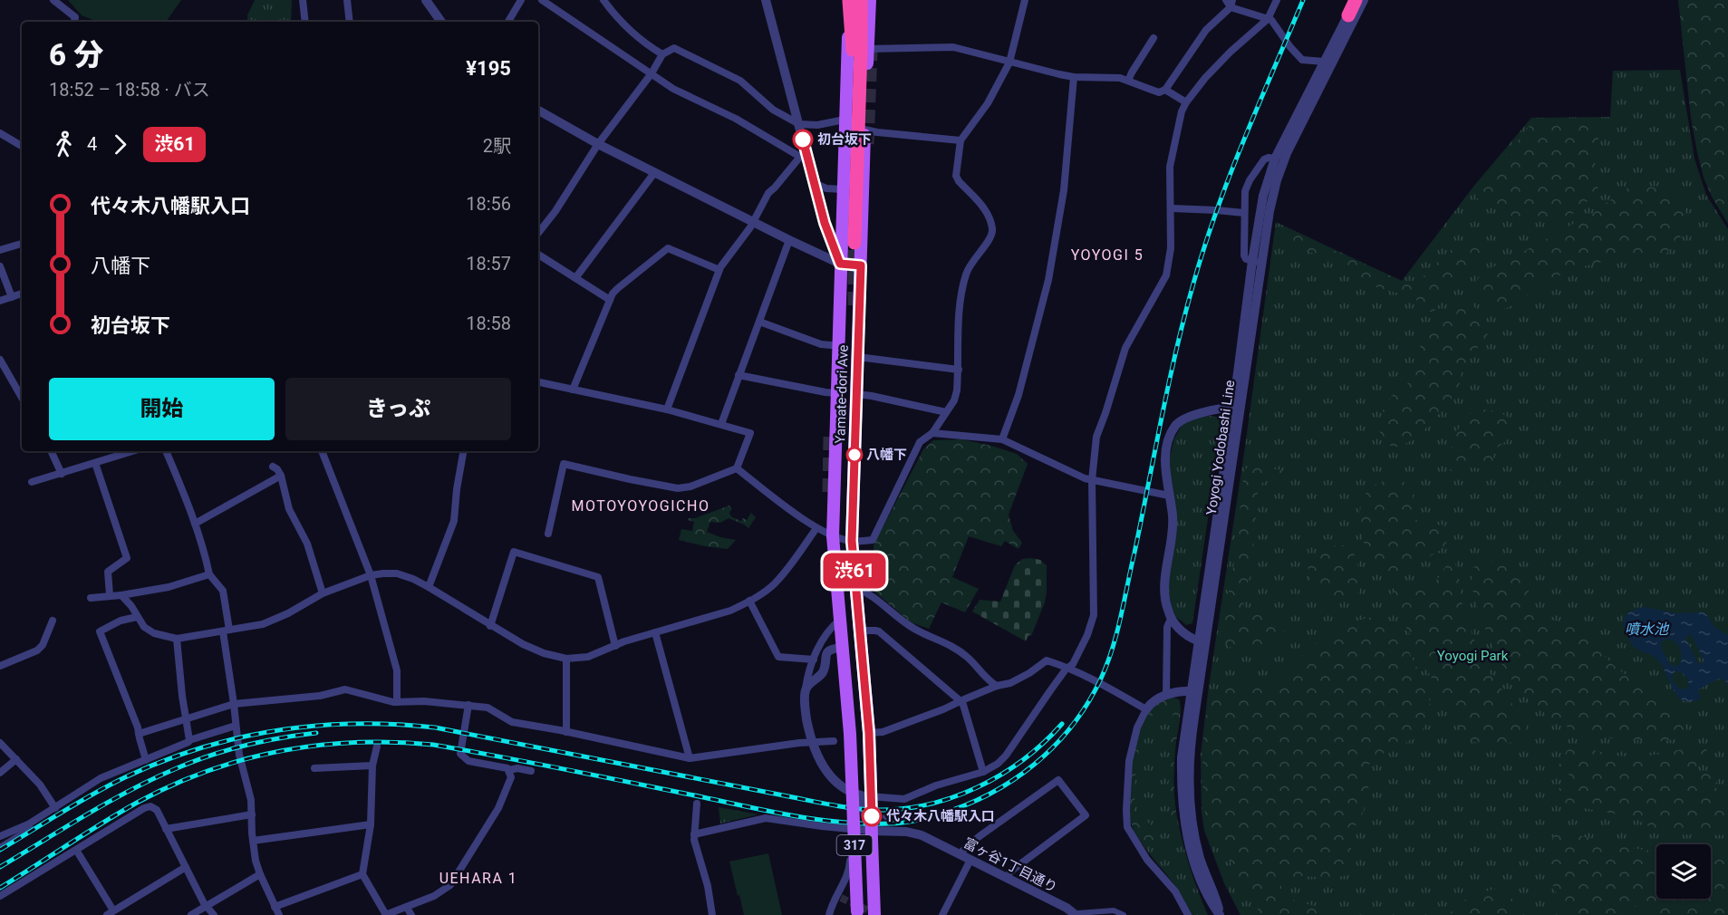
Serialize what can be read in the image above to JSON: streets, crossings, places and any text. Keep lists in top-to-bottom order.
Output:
{
  "streets": {
    "main road": ["Yamate-dori Ave", "317"],
    "street": ["Yoyogi Yodobashi Line", "富ヶ谷1丁目通り"]
  },
  "crossings": [
    ["Yamate-dori Ave", "317"],
    ["317", "富ヶ谷1丁目通り"]
  ],
  "districts": ["YOYOGI 5", "MOTOYOYOGICHO", "UEHARA 1"],
  "water": ["噴水池"],
  "parks": ["Yoyogi Park"],
  "places": ["初台坂下", "八幡下", "代々木八幡駅入口"],
  "lines": ["bus line 渋61"],
  "page": {
    "on_map": "渋61",
    "heading": ["6 分", "18:52 – 18:58 · バス", "¥195"],
    "legs": ["4", "渋61", "2駅"],
    "list": [
      {
        "name": "代々木八幡駅入口",
        "value": "18:56"
      },
      {
        "name": "八幡下",
        "value": "18:57"
      },
      {
        "name": "初台坂下",
        "value": "18:58"
      }
    ],
    "buttons": ["開始", "きっぷ"]
  }
}
